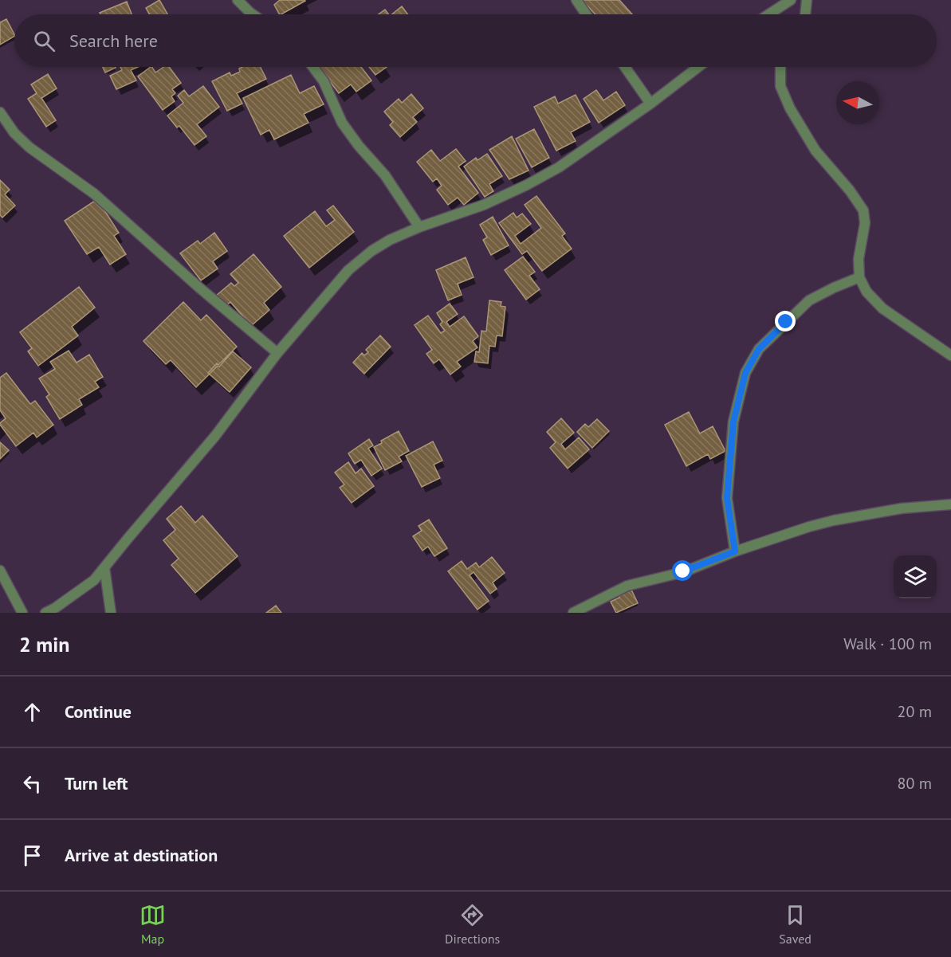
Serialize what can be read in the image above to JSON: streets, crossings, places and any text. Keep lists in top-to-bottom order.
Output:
{
  "north": "left",
  "page": {
    "search": "Search here",
    "heading": ["2 min", "Walk · 100 m"],
    "list": [
      ["Continue", "20 m"],
      ["Turn left", "80 m"],
      "Arrive at destination"
    ],
    "nav": ["Map", "Directions", "Saved"]
  }
}
